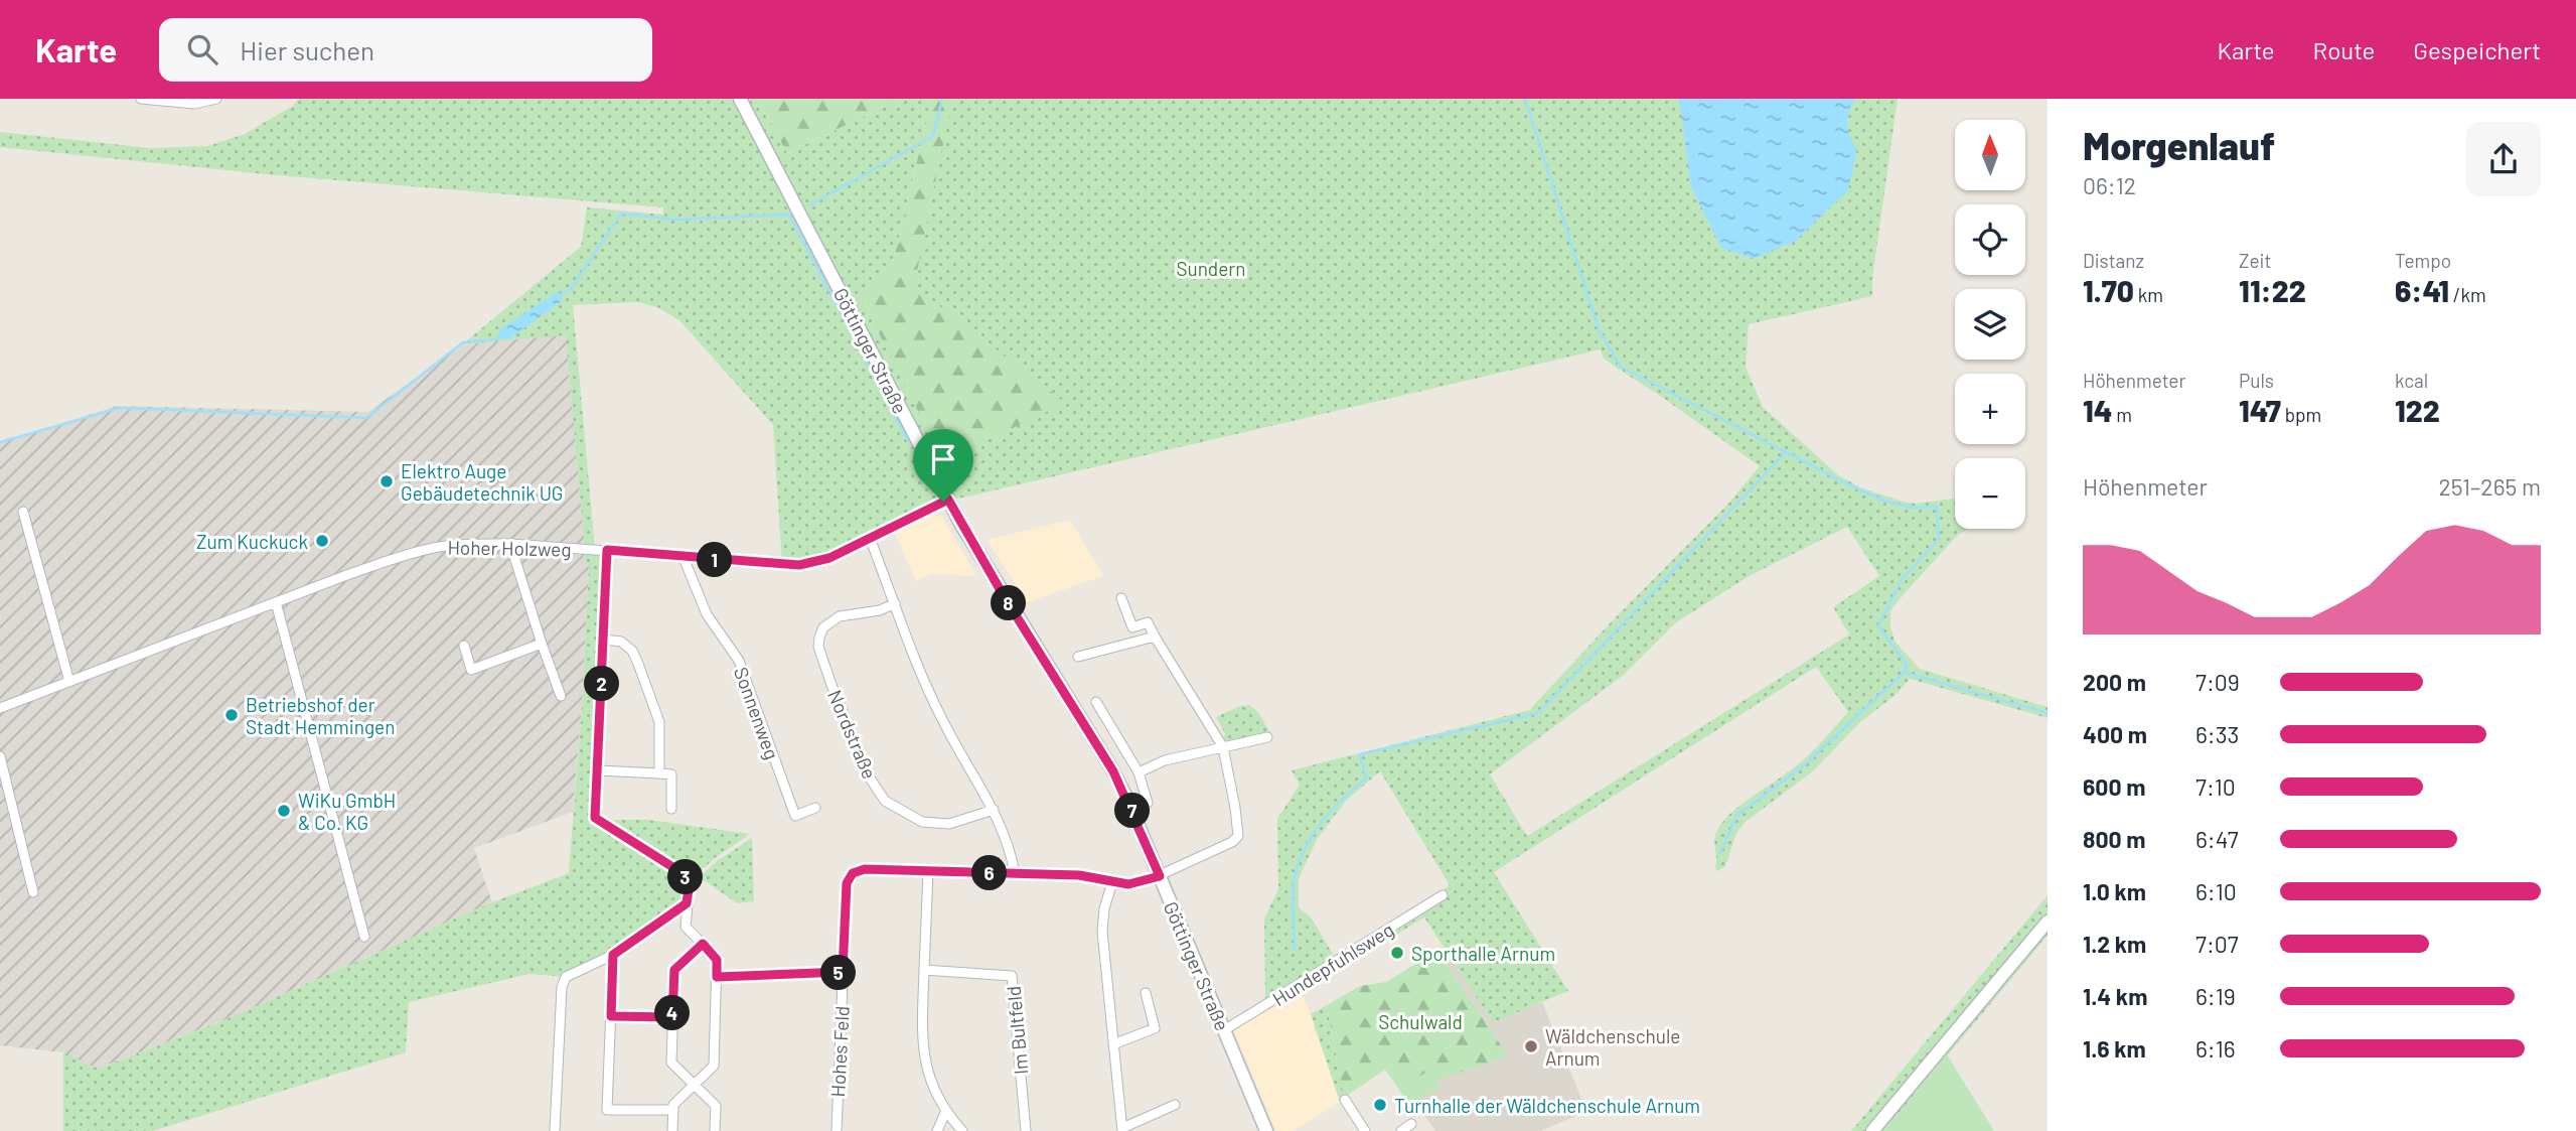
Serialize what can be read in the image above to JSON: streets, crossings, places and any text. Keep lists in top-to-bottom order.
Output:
{
  "streets": {
    "street": [
      "Göttinger Straße",
      "Hoher Holzweg",
      "Sonnenweg",
      "Nordstraße",
      "Hundepfuhlsweg",
      "Im Bultfeld",
      "Hohes Feld"
    ]
  },
  "crossings": [
    ["Göttinger Straße", "Hoher Holzweg"],
    ["Göttinger Straße", "Hundepfuhlsweg"],
    ["Hoher Holzweg", "Sonnenweg"]
  ],
  "parks": ["Sundern", "Schulwald"],
  "places": [
    "Elektro Auge Gebäudetechnik UG",
    "Zum Kuckuck",
    "Betriebshof der Stadt Hemmingen",
    "WiKu GmbH & Co. KG",
    "Sporthalle Arnum",
    "Wäldchenschule Arnum",
    "Turnhalle der Wäldchenschule Arnum"
  ],
  "north": "top",
  "page": {
    "header": "Karte",
    "search": "Hier suchen",
    "nav": ["Karte", "Route", "Gespeichert"],
    "heading": ["Morgenlauf", "06:12"],
    "map_buttons": ["+", "−"],
    "stats": [
      ["Distanz", "1.70 km"],
      ["Zeit", "11:22"],
      ["Tempo", "6:41 /km"],
      ["Höhenmeter", "14 m"],
      ["Puls", "147 bpm"],
      ["kcal", "122"]
    ],
    "chart": ["Höhenmeter", "251–265 m"],
    "pins": [
      "1",
      "8",
      "2",
      "7",
      "6",
      "3",
      "5",
      "4"
    ],
    "list": [
      {
        "name": "200 m",
        "note": "7:09"
      },
      {
        "name": "400 m",
        "note": "6:33"
      },
      {
        "name": "600 m",
        "note": "7:10"
      },
      {
        "name": "800 m",
        "note": "6:47"
      },
      {
        "name": "1.0 km",
        "note": "6:10"
      },
      {
        "name": "1.2 km",
        "note": "7:07"
      },
      {
        "name": "1.4 km",
        "note": "6:19"
      },
      {
        "name": "1.6 km",
        "note": "6:16"
      }
    ]
  }
}
